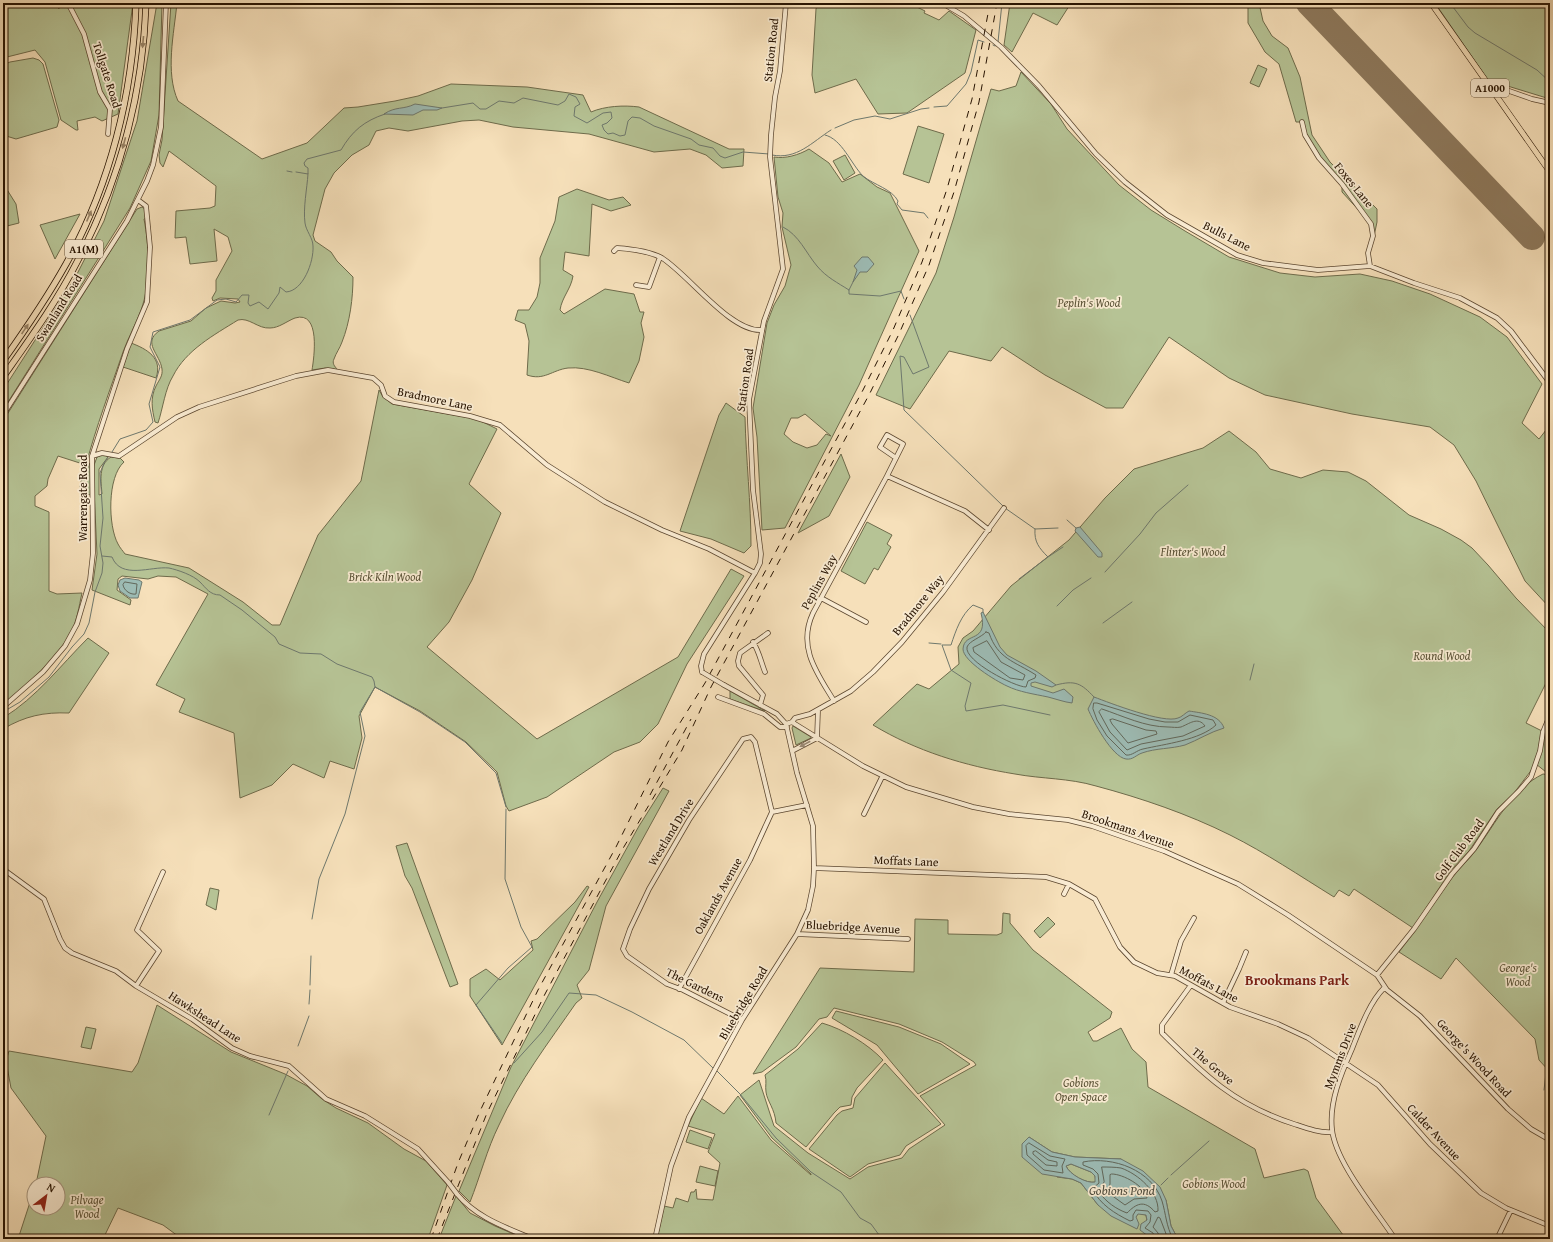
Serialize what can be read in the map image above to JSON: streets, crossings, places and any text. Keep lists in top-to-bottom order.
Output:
{
  "streets": {
    "highway": ["A1(M)"],
    "main road": ["A1000"],
    "street": [
      "Station Road",
      "Tollgate Road",
      "Foxes Lane",
      "Bulls Lane",
      "Swanland Road",
      "Bradmore Lane",
      "Warrengate Road",
      "Peplins Way",
      "Bradmore Way",
      "Brookmans Avenue",
      "Westland Drive",
      "Golf Club Road",
      "Moffats Lane",
      "Oaklands Avenue",
      "Bluebridge Avenue",
      "The Gardens",
      "Bluebridge Road",
      "Hawkshead Lane",
      "Mymms Drive",
      "George's Wood Road",
      "The Grove",
      "Calder Avenue"
    ]
  },
  "crossings": [
    ["Station Road", "Bradmore Lane"],
    ["Station Road", "Bradmore Way"],
    ["Station Road", "Bluebridge Road"],
    ["Foxes Lane", "Bulls Lane"],
    ["Swanland Road", "Warrengate Road"],
    ["Peplins Way", "Bradmore Way"],
    ["Bradmore Way", "Brookmans Avenue"],
    ["Bradmore Way", "Bluebridge Road"],
    ["Brookmans Avenue", "Golf Club Road"],
    ["Brookmans Avenue", "Mymms Drive"],
    ["Brookmans Avenue", "George's Wood Road"],
    ["Westland Drive", "Oaklands Avenue"],
    ["Westland Drive", "The Gardens"],
    ["Moffats Lane", "Bluebridge Road"],
    ["Moffats Lane", "Mymms Drive"],
    ["Moffats Lane", "The Grove"],
    ["Moffats Lane", "Calder Avenue"],
    ["Oaklands Avenue", "The Gardens"],
    ["Bluebridge Avenue", "Bluebridge Road"],
    ["The Gardens", "Bluebridge Road"],
    ["Mymms Drive", "George's Wood Road"],
    ["Mymms Drive", "The Grove"],
    ["Mymms Drive", "Calder Avenue"]
  ],
  "districts": ["Brookmans Park"],
  "water": ["Gobions Pond"],
  "parks": [
    "Peplin's Wood",
    "Flinter's Wood",
    "Brick Kiln Wood",
    "Round Wood",
    "George's Wood",
    "Gobions Open Space",
    "Gobions Wood",
    "Pilvage Wood"
  ],
  "north": "top right"
}
